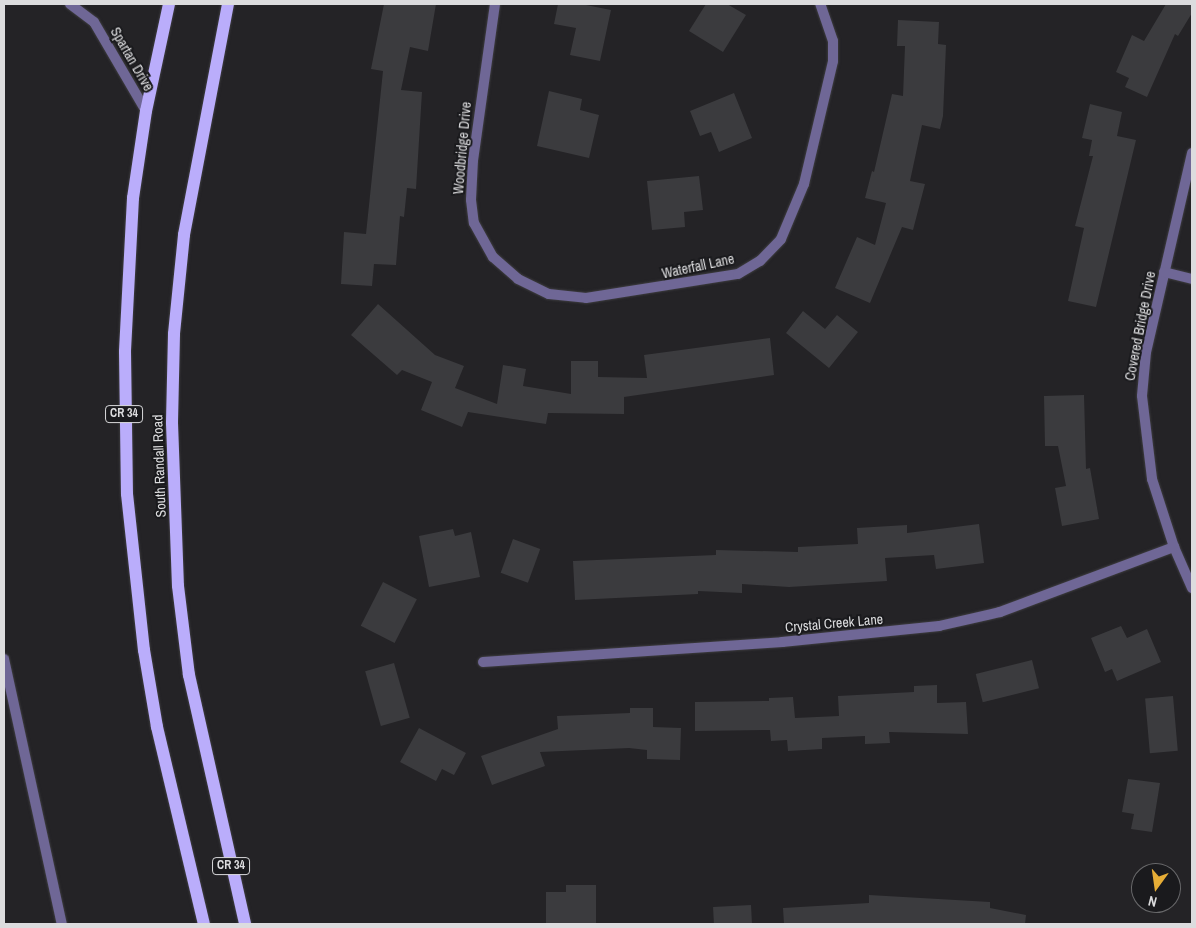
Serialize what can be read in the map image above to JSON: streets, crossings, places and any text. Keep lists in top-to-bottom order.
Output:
{
  "streets": {
    "main road": ["CR 34", "South Randall Road"],
    "street": [
      "Spartan Drive",
      "Woodbridge Drive",
      "Waterfall Lane",
      "Covered Bridge Drive",
      "Crystal Creek Lane"
    ]
  },
  "crossings": [
    ["Spartan Drive", "CR 34"],
    ["Woodbridge Drive", "Waterfall Lane"],
    ["Covered Bridge Drive", "Crystal Creek Lane"]
  ],
  "north": "bottom"
}
